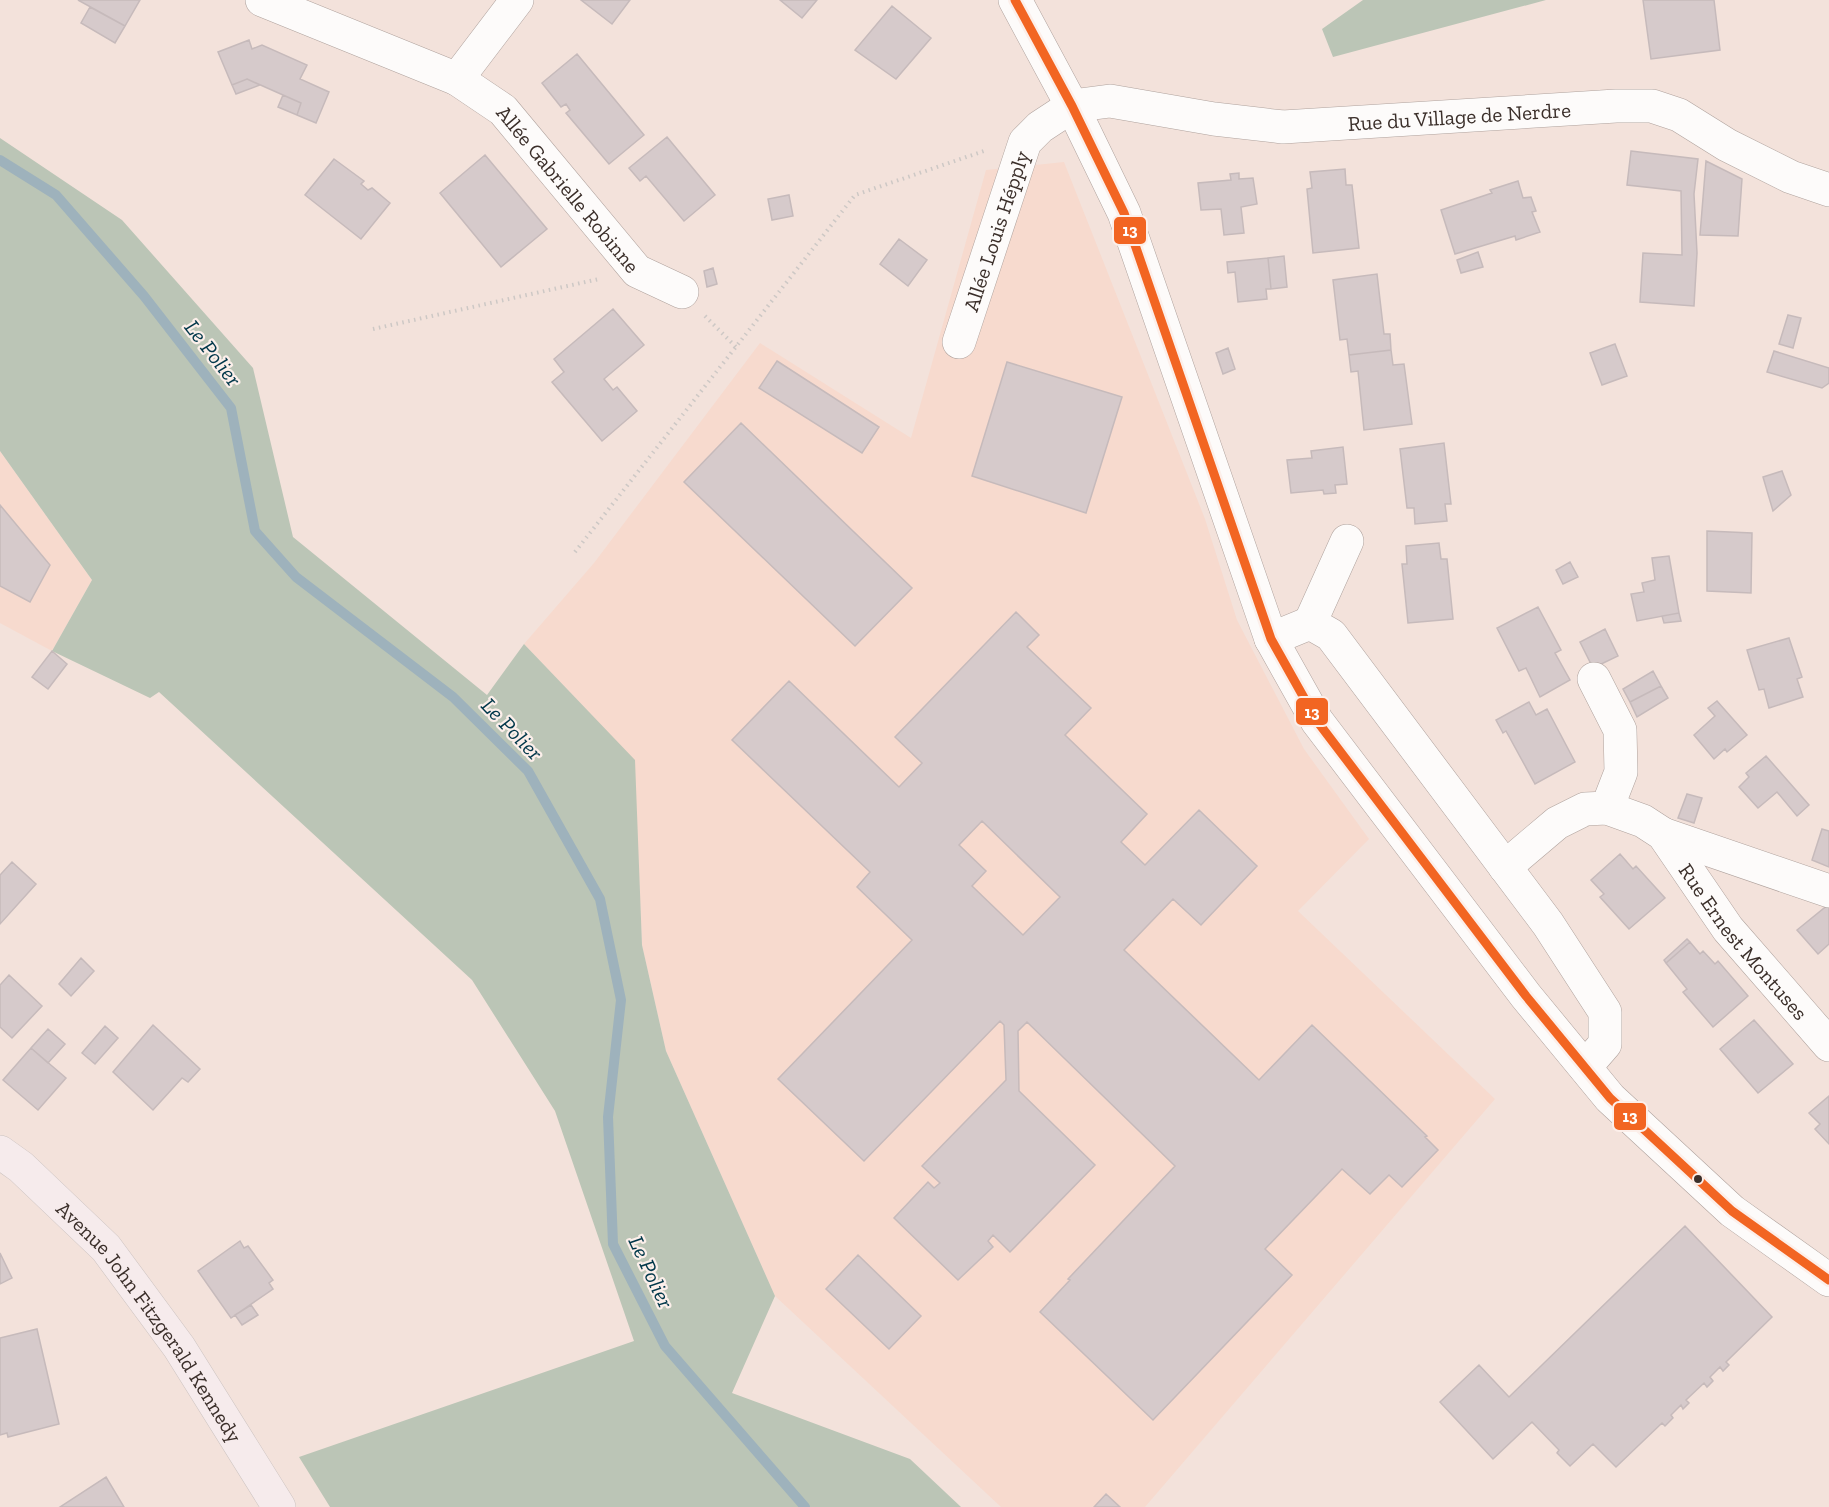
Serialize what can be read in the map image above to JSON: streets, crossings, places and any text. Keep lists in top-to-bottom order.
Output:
{
  "streets": {
    "main road": ["Avenue John Fitzgerald Kennedy"],
    "street": [
      "Rue du Village de Nerdre",
      "Allée Gabrielle Robinne",
      "Allée Louis Hépply",
      "Rue Ernest Montuses"
    ]
  },
  "crossings": [
    ["Rue du Village de Nerdre", "Allée Louis Hépply"]
  ],
  "water": ["Le Polier"],
  "lines": ["transit line 13"]
}
